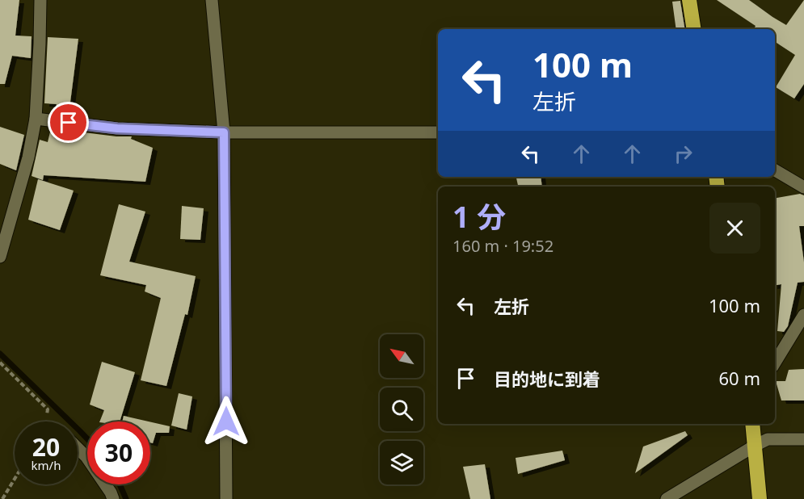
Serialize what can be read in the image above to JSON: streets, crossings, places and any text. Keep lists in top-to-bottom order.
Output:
{
  "north": "top left",
  "page": {
    "turn": ["100 m", "左折"],
    "heading": ["1 分", "160 m · 19:52"],
    "list": [
      {
        "name": "左折",
        "value": "100 m"
      },
      {
        "name": "目的地に到着",
        "value": "60 m"
      }
    ],
    "speed": "20 km/h",
    "limit": "30"
  }
}
